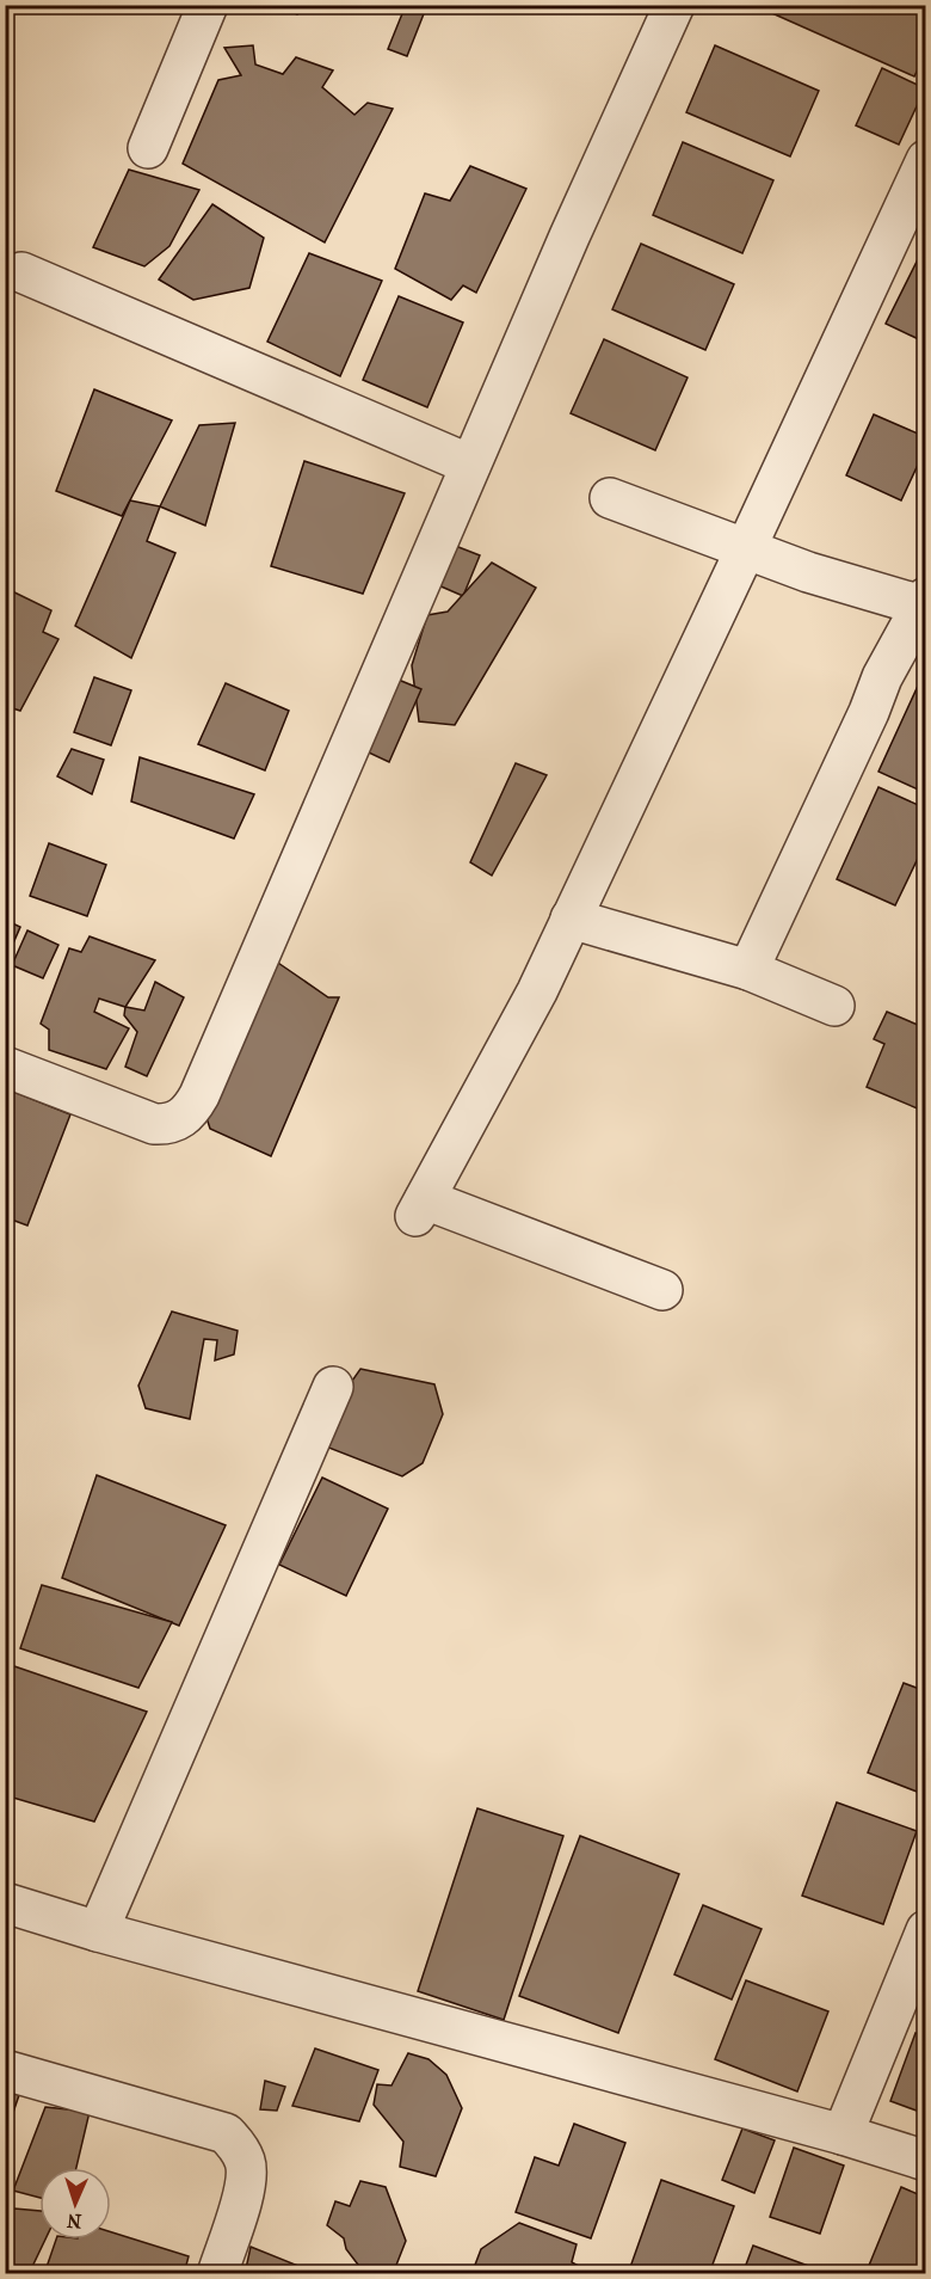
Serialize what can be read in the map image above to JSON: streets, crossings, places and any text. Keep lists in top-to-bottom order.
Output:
{
  "north": "bottom"
}
